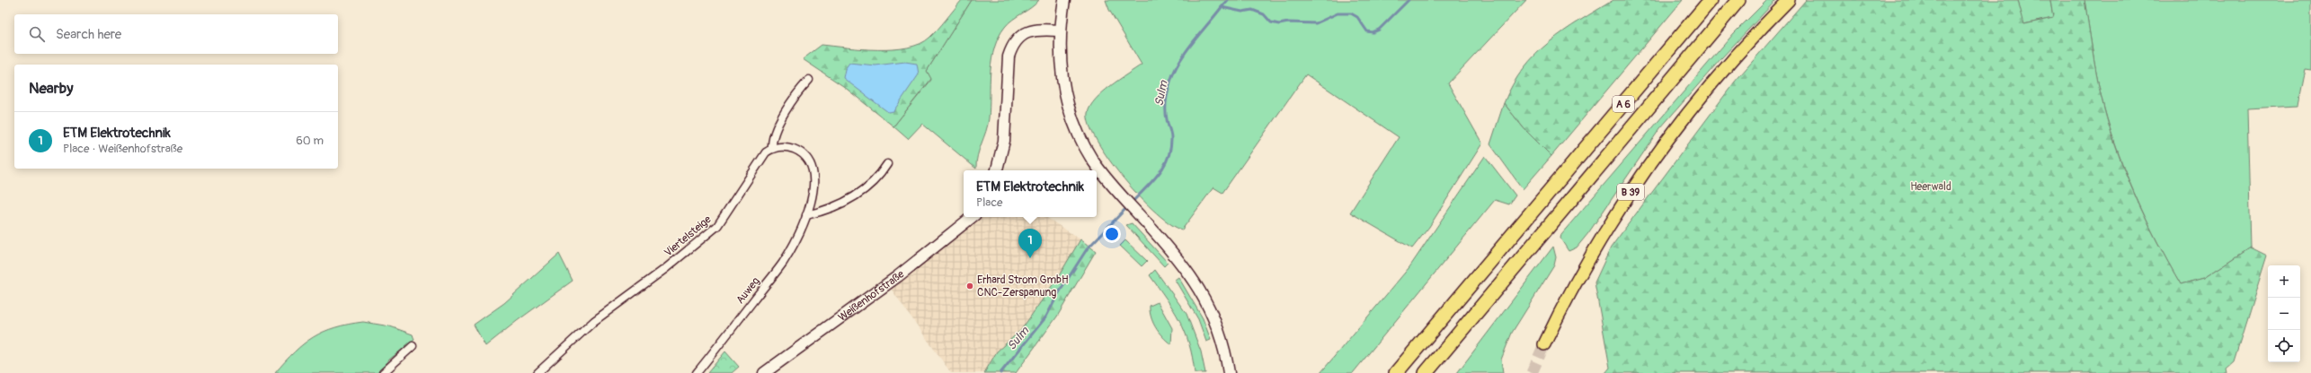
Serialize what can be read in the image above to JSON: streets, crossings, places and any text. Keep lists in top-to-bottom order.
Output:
{
  "streets": {
    "highway": ["A 6"],
    "main road": ["B 39"],
    "street": ["Viertelsteige", "Auweg", "Weißenhofstraße"]
  },
  "crossings": [
    ["Viertelsteige", "Auweg"]
  ],
  "water": ["Sulm"],
  "parks": ["Heerwald"],
  "places": ["Erhard Strom GmbH CNC-Zerspanung"],
  "page": {
    "search": "Search here",
    "heading": "Nearby",
    "list": [
      {
        "mark": "1",
        "name": "ETM Elektrotechnik",
        "note": "Place · Weißenhofstraße",
        "value": "60 m"
      }
    ],
    "popup": ["ETM Elektrotechnik", "Place"],
    "pins": "1",
    "map_buttons": ["+", "−"]
  }
}
